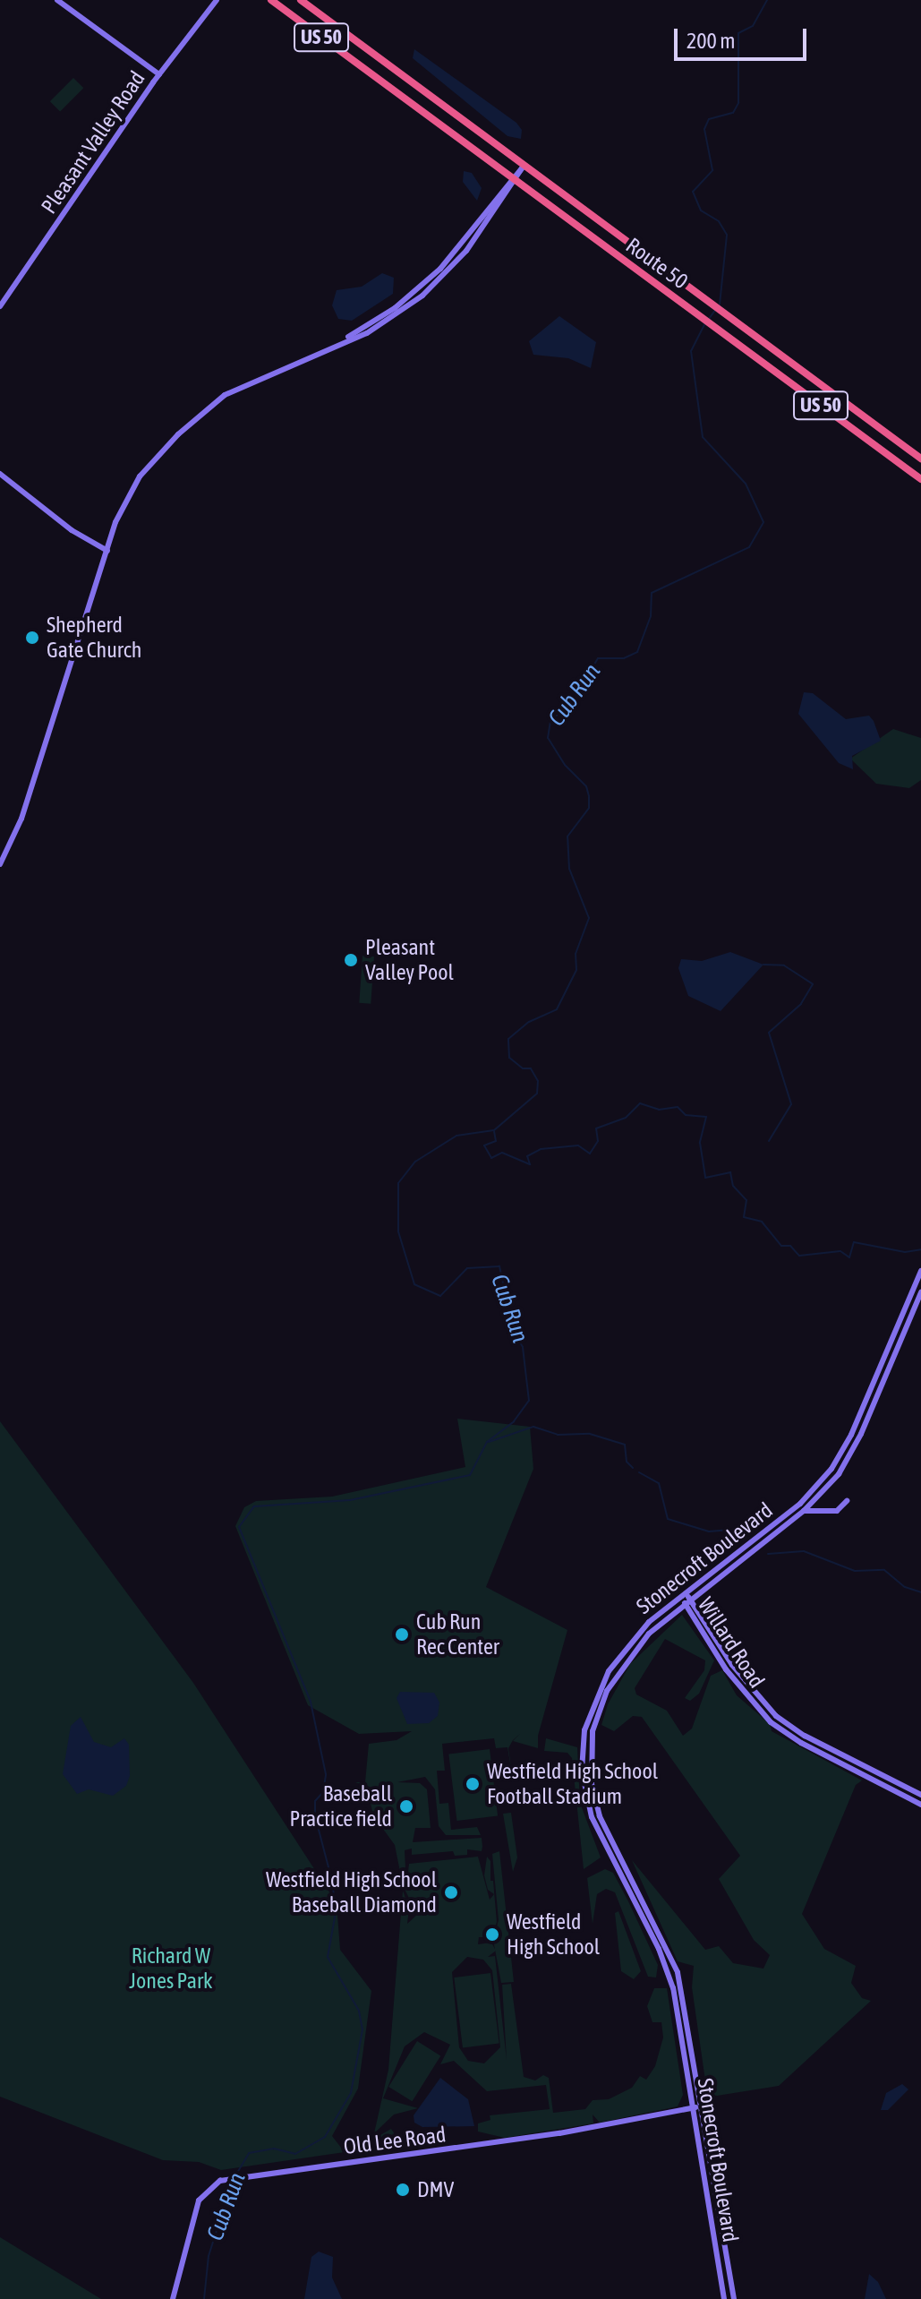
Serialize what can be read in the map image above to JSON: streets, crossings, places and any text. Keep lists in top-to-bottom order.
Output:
{
  "streets": {
    "highway": ["US 50", "Route 50"],
    "main road": [
      "Pleasant Valley Road",
      "Stonecroft Boulevard",
      "Willard Road",
      "Old Lee Road"
    ]
  },
  "crossings": [
    ["Stonecroft Boulevard", "Willard Road"],
    ["Stonecroft Boulevard", "Old Lee Road"]
  ],
  "water": ["Cub Run"],
  "parks": ["Richard W Jones Park"],
  "places": [
    "Shepherd Gate Church",
    "Pleasant Valley Pool",
    "Cub Run Rec Center",
    "Westfield High School Football Stadium",
    "Baseball Practice field",
    "Westfield High School Baseball Diamond",
    "Westfield High School",
    "DMV"
  ],
  "scale_bar": "200 m"
}
